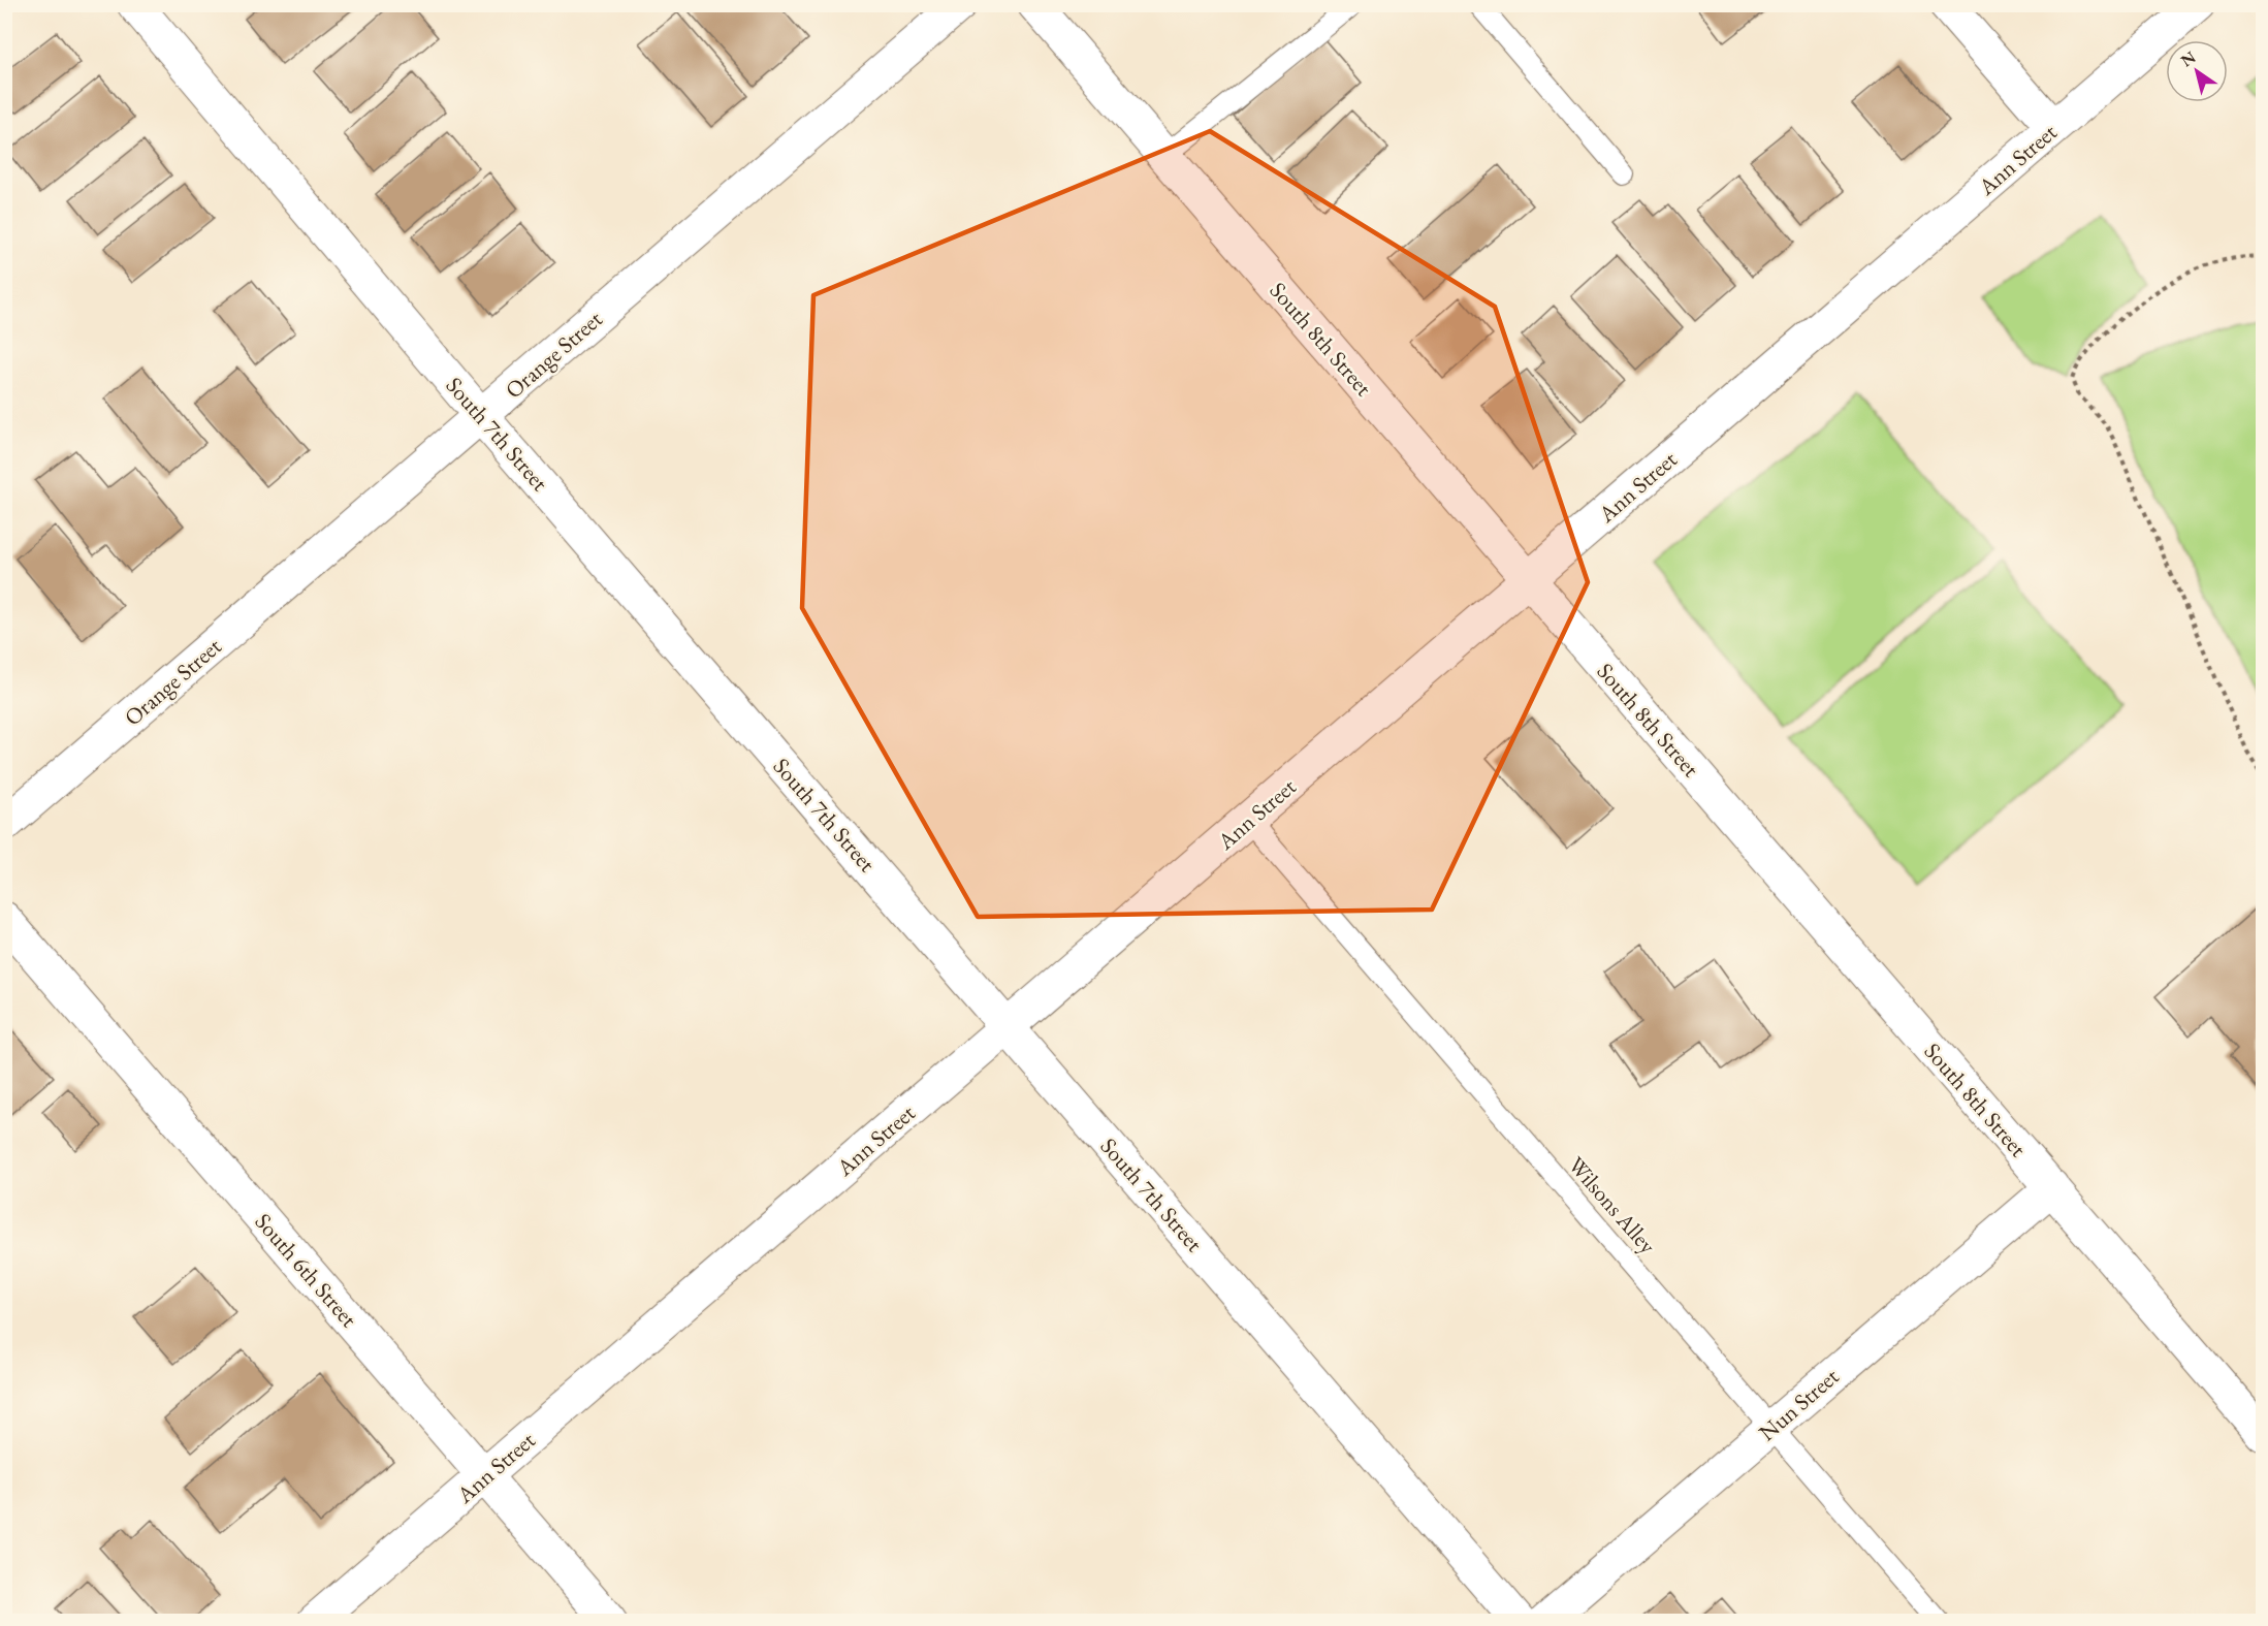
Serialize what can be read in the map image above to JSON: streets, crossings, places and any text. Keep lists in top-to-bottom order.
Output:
{
  "streets": {
    "street": [
      "Ann Street",
      "South 8th Street",
      "Orange Street",
      "South 7th Street",
      "South 6th Street",
      "Nun Street"
    ],
    "lane": ["Wilsons Alley"]
  },
  "crossings": [
    ["Ann Street", "South 8th Street"],
    ["Ann Street", "South 7th Street"],
    ["Ann Street", "Wilsons Alley"],
    ["Ann Street", "South 6th Street"],
    ["South 8th Street", "Nun Street"],
    ["Orange Street", "South 7th Street"],
    ["Wilsons Alley", "Nun Street"]
  ],
  "north": "top left"
}
